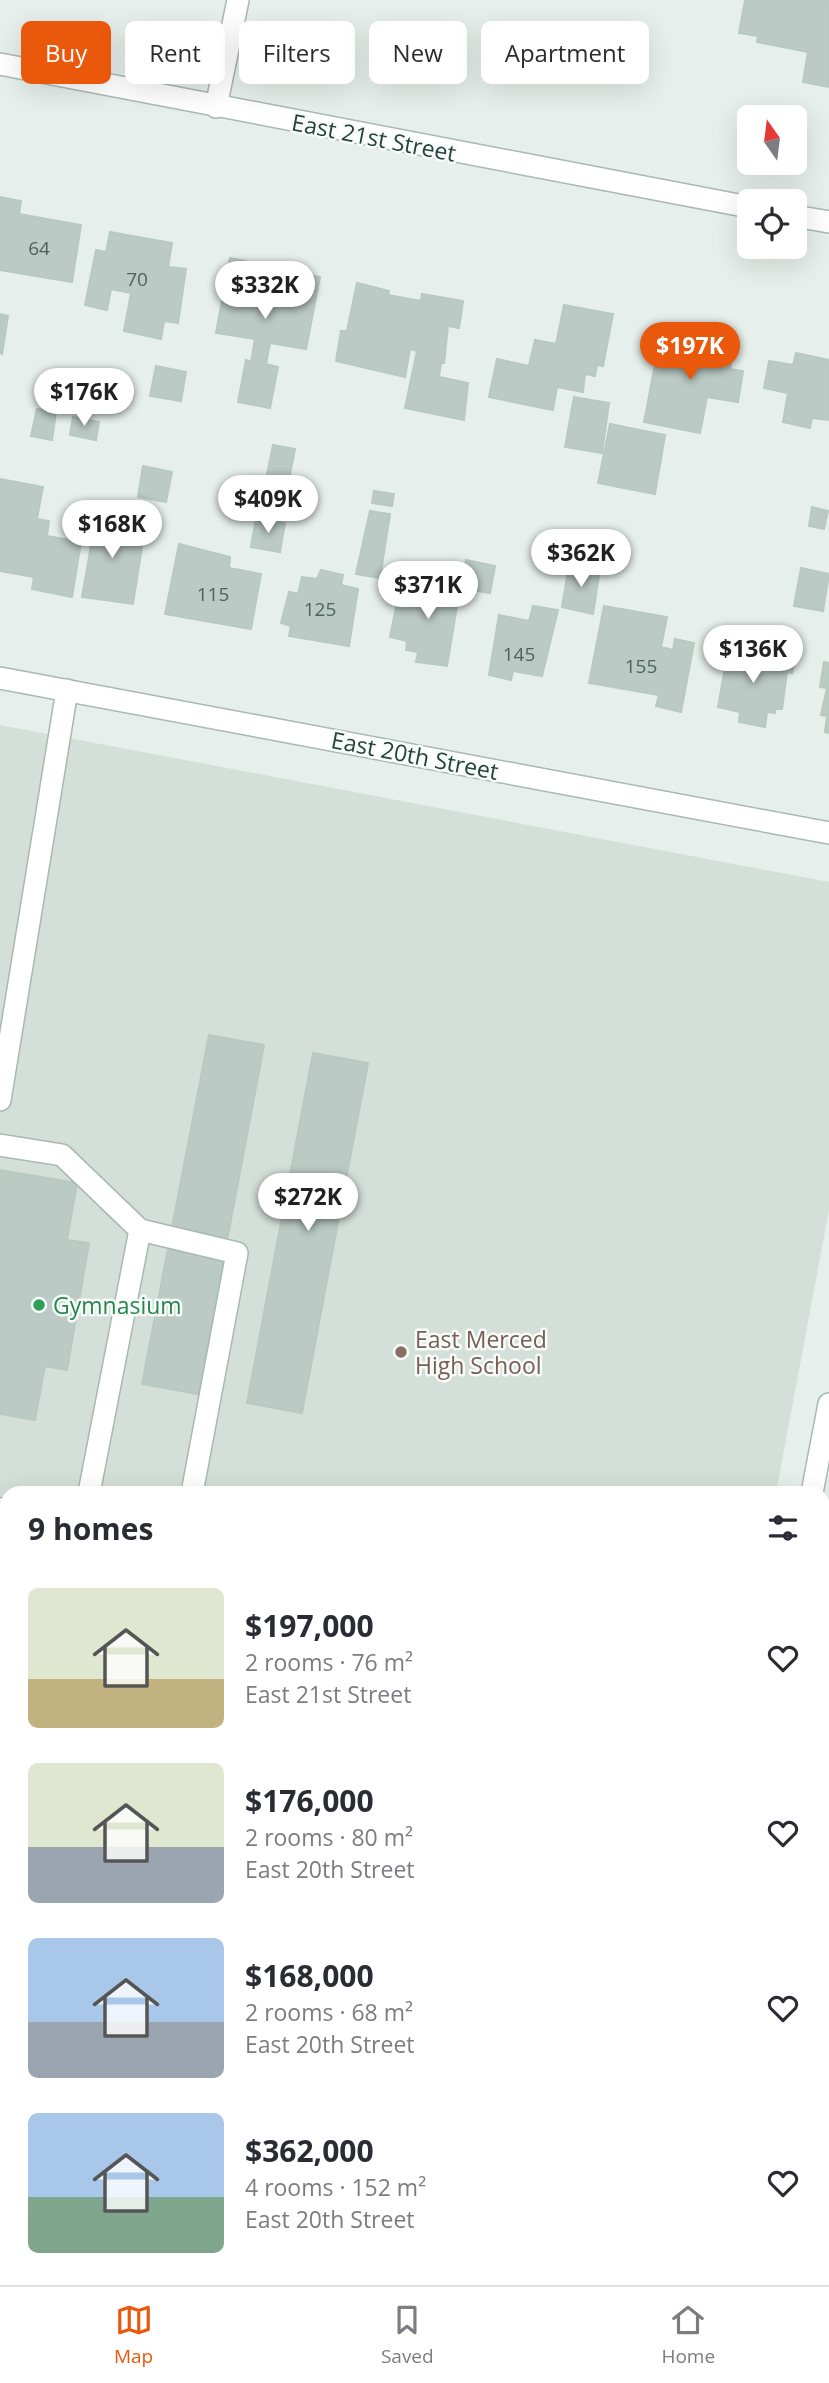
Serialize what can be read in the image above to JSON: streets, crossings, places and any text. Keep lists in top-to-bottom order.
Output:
{
  "streets": {
    "street": ["East 21st Street", "East 20th Street"]
  },
  "places": ["Gymnasium", "East Merced High School"],
  "house_numbers": [
    "64",
    "70",
    "115",
    "125",
    "145",
    "155"
  ],
  "north": "top",
  "page": {
    "chip": [
      "Buy",
      "Rent",
      "Filters",
      "New",
      "Apartment"
    ],
    "price": [
      "$332K",
      "$197K",
      "$176K",
      "$409K",
      "$168K",
      "$362K",
      "$371K",
      "$136K",
      "$272K"
    ],
    "heading": "9 homes",
    "list": [
      {
        "name": "$197,000",
        "note": "2 rooms · 76 m² · East 21st Street"
      },
      {
        "name": "$176,000",
        "note": "2 rooms · 80 m² · East 20th Street"
      },
      {
        "name": "$168,000",
        "note": "2 rooms · 68 m² · East 20th Street"
      },
      {
        "name": "$362,000",
        "note": "4 rooms · 152 m² · East 20th Street"
      }
    ],
    "tabs": ["Map", "Saved", "Home"]
  }
}
